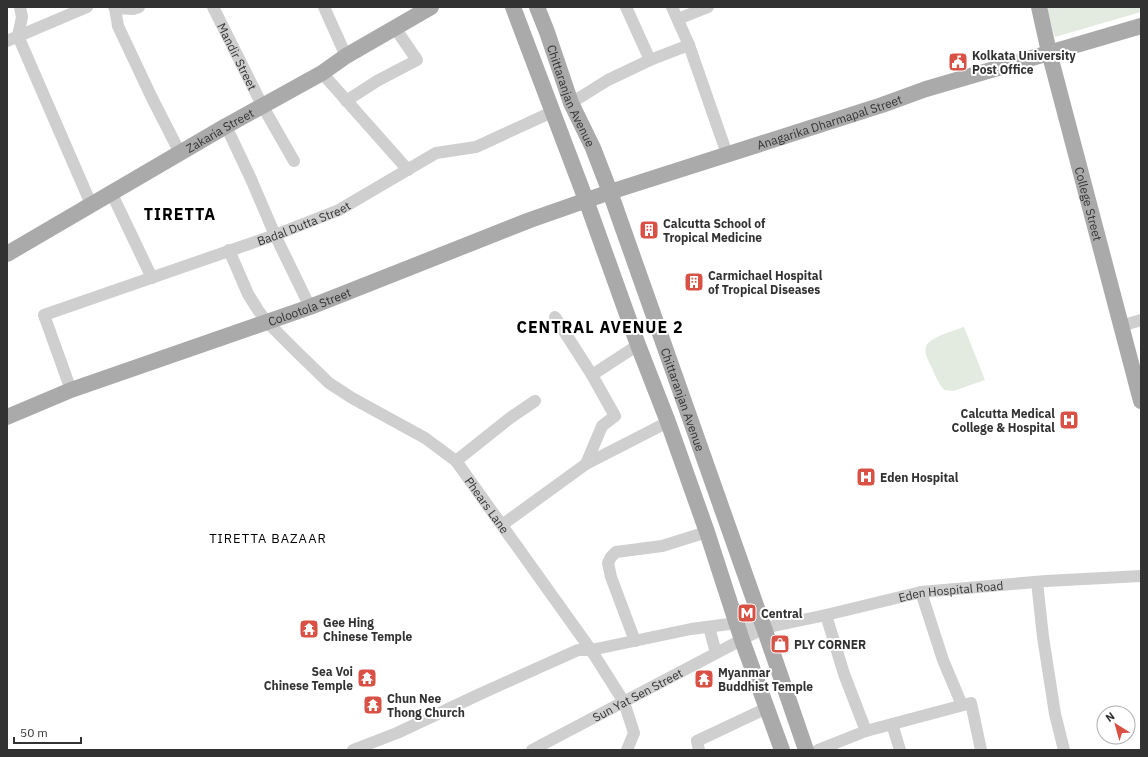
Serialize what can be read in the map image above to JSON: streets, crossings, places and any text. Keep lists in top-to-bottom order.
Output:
{
  "streets": {
    "main road": [
      "Chittaranjan Avenue",
      "Anagarika Dharmapal Street",
      "Zakaria Street",
      "College Street",
      "Colootola Street"
    ],
    "street": [
      "Mandir Street",
      "Badal Dutta Street",
      "Phears Lane",
      "Eden Hospital Road",
      "Sun Yat Sen Street"
    ]
  },
  "crossings": [
    ["Mandir Street", "Zakaria Street"],
    ["Chittaranjan Avenue", "Anagarika Dharmapal Street"],
    ["Chittaranjan Avenue", "Colootola Street"],
    ["Chittaranjan Avenue", "Eden Hospital Road"],
    ["Chittaranjan Avenue", "Sun Yat Sen Street"],
    ["Anagarika Dharmapal Street", "College Street"],
    ["Anagarika Dharmapal Street", "Colootola Street"],
    ["Badal Dutta Street", "Colootola Street"],
    ["Badal Dutta Street", "Phears Lane"],
    ["Colootola Street", "Phears Lane"],
    ["Phears Lane", "Sun Yat Sen Street"],
    ["Eden Hospital Road", "Sun Yat Sen Street"]
  ],
  "districts": ["TIRETTA", "CENTRAL AVENUE 2", "TIRETTA BAZAAR"],
  "places": {
    "public building": ["Kolkata University Post Office"],
    "building": ["Calcutta School of Tropical Medicine", "Carmichael Hospital of Tropical Diseases"],
    "hospital": ["Calcutta Medical College & Hospital", "Eden Hospital"],
    "metro station": ["Central"],
    "temple": [
      "Gee Hing Chinese Temple",
      "Sea Voi Chinese Temple",
      "Myanmar Buddhist Temple",
      "Chun Nee Thong Church"
    ],
    "shop": ["PLY CORNER"]
  },
  "scale_bar": "50 m",
  "north": "top left"
}
